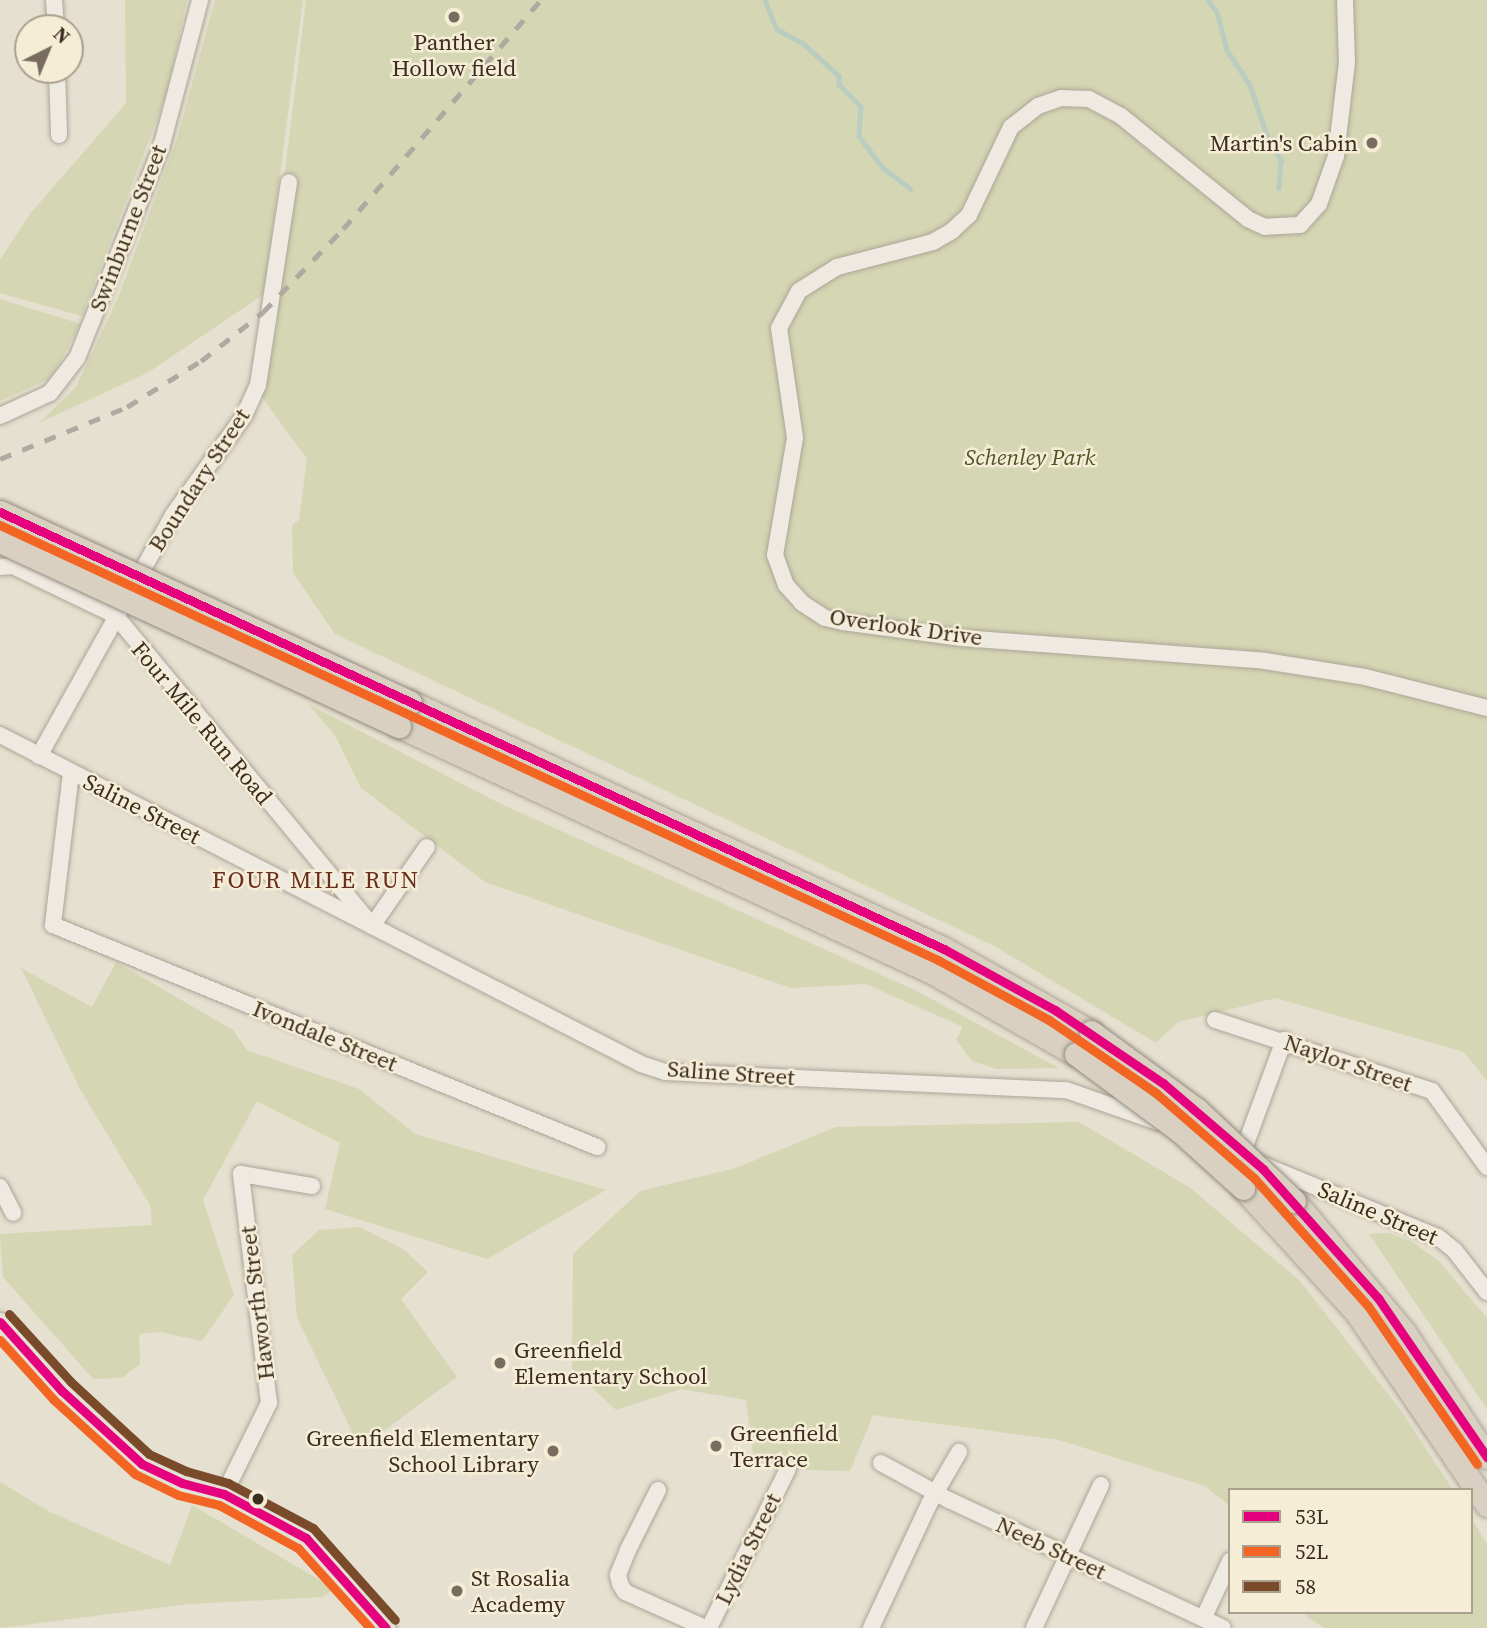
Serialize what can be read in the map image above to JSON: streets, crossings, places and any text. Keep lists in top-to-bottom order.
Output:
{
  "streets": {
    "street": [
      "Swinburne Street",
      "Boundary Street",
      "Overlook Drive",
      "Four Mile Run Road",
      "Saline Street",
      "Ivondale Street",
      "Naylor Street",
      "Haworth Street",
      "Neeb Street",
      "Lydia Street"
    ]
  },
  "crossings": [
    ["Boundary Street", "Four Mile Run Road"],
    ["Boundary Street", "Saline Street"],
    ["Four Mile Run Road", "Saline Street"],
    ["Saline Street", "Ivondale Street"]
  ],
  "districts": ["FOUR MILE RUN"],
  "parks": ["Schenley Park"],
  "places": [
    "Panther Hollow field",
    "Martin's Cabin",
    "Greenfield Elementary School",
    "Greenfield Terrace",
    "Greenfield Elementary School Library",
    "St Rosalia Academy"
  ],
  "lines": ["transit line 53L", "transit line 52L", "transit line 58"],
  "legend": ["53L", "52L", "58"],
  "north": "top right"
}
